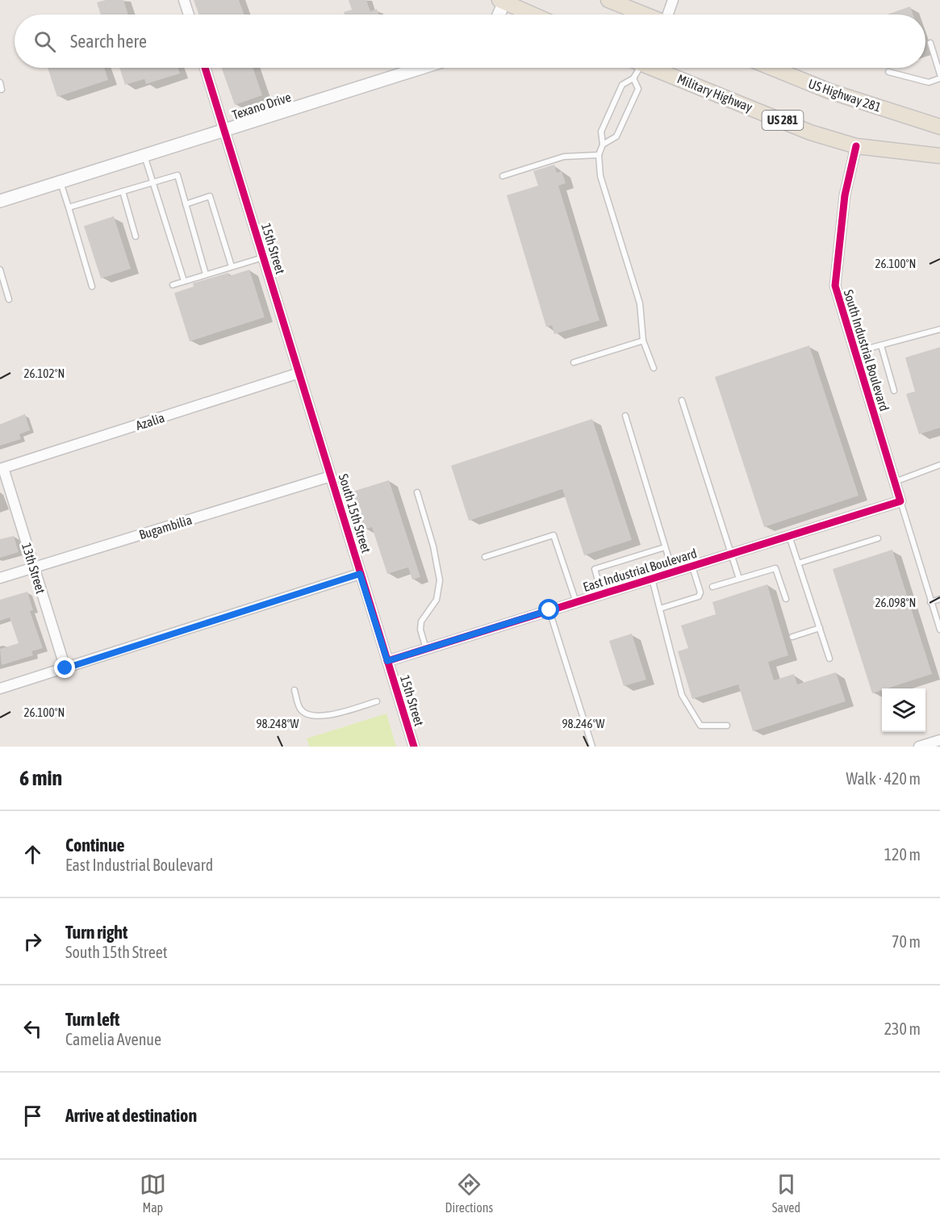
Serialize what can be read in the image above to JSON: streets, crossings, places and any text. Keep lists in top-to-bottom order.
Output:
{
  "streets": {
    "main road": ["Military Highway", "US Highway 281", "US 281"],
    "street": [
      "Texano Drive",
      "15th Street",
      "South Industrial Boulevard",
      "Azalia",
      "South 15th Street",
      "Bugambilia",
      "13th Street",
      "East Industrial Boulevard"
    ]
  },
  "crossings": [
    ["Military Highway", "South Industrial Boulevard"],
    ["Texano Drive", "15th Street"],
    ["15th Street", "Azalia"],
    ["15th Street", "South 15th Street"],
    ["15th Street", "East Industrial Boulevard"],
    ["South Industrial Boulevard", "East Industrial Boulevard"],
    ["Azalia", "South 15th Street"],
    ["Azalia", "13th Street"],
    ["South 15th Street", "Bugambilia"],
    ["South 15th Street", "East Industrial Boulevard"],
    ["Bugambilia", "13th Street"]
  ],
  "page": {
    "search": "Search here",
    "heading": ["6 min", "Walk · 420 m"],
    "list": [
      ["Continue", "East Industrial Boulevard", "120 m"],
      ["Turn right", "South 15th Street", "70 m"],
      ["Turn left", "Camelia Avenue", "230 m"],
      "Arrive at destination"
    ],
    "nav": ["Map", "Directions", "Saved"]
  },
  "coordinates": [
    "26.100°N",
    "26.102°N",
    "26.098°N",
    "98.248°W",
    "98.246°W"
  ]
}
